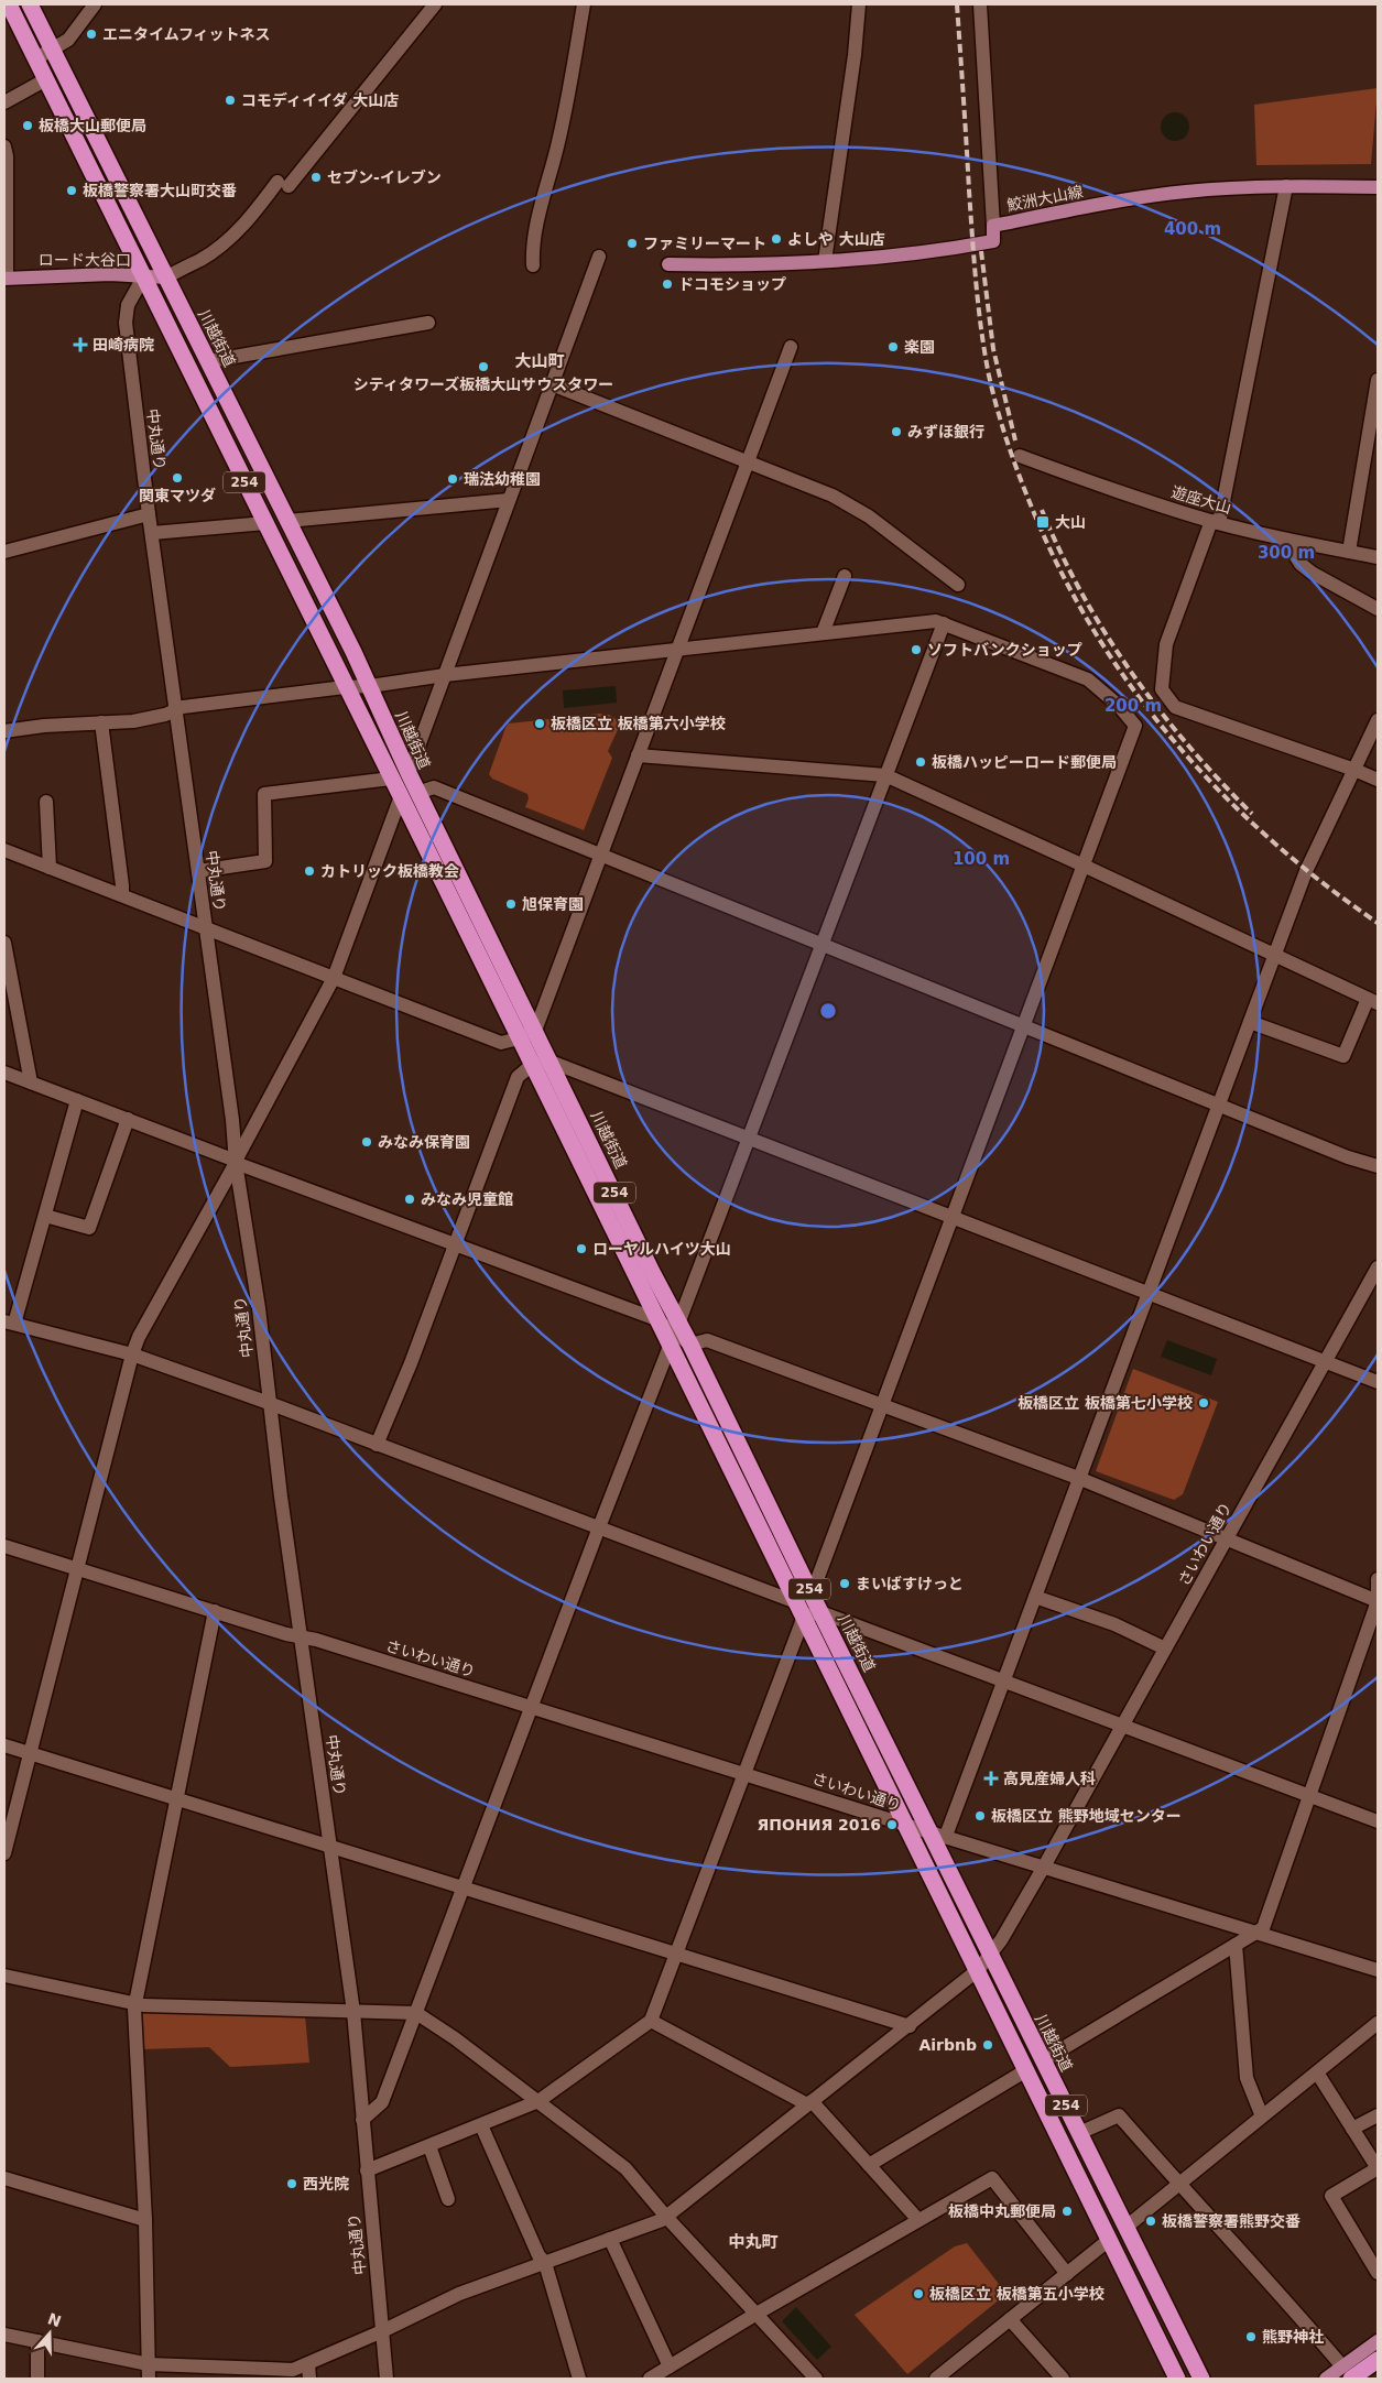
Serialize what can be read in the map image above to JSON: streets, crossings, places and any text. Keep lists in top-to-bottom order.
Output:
{
  "streets": {
    "highway": ["川越街道", "254"],
    "main road": ["鮫洲大山線", "ロード大谷口"],
    "street": ["中丸通り", "遊座大山", "さいわい通り"]
  },
  "crossings": [
    ["ロード大谷口", "川越街道"],
    ["ロード大谷口", "中丸通り"],
    ["川越街道", "中丸通り"],
    ["川越街道", "さいわい通り"],
    ["中丸通り", "さいわい通り"]
  ],
  "districts": ["大山町", "中丸町"],
  "places": {
    "other": [
      "エニタイムフィットネス",
      "コモディイイダ 大山店",
      "板橋大山郵便局",
      "セブン-イレブン",
      "板橋警察署大山町交番",
      "よしや 大山店",
      "ファミリーマート",
      "ドコモショップ",
      "楽園",
      "シティタワーズ板橋大山サウスタワー",
      "みずほ銀行",
      "関東マツダ",
      "瑞法幼稚園",
      "ソフトバンクショップ",
      "板橋区立 板橋第六小学校",
      "板橋ハッピーロード郵便局",
      "カトリック板橋教会",
      "旭保育園",
      "みなみ保育園",
      "みなみ児童館",
      "ローヤルハイツ大山",
      "板橋区立 板橋第七小学校",
      "まいばすけっと",
      "板橋区立 熊野地域センター",
      "ЯПОНИЯ 2016",
      "Airbnb",
      "西光院",
      "板橋中丸郵便局",
      "板橋警察署熊野交番",
      "板橋区立 板橋第五小学校",
      "熊野神社"
    ],
    "health": ["田崎病院", "高見産婦人科"],
    "transit": ["大山"]
  },
  "north": "top",
  "rings": [
    "400 m",
    "300 m",
    "200 m",
    "100 m"
  ]
}
